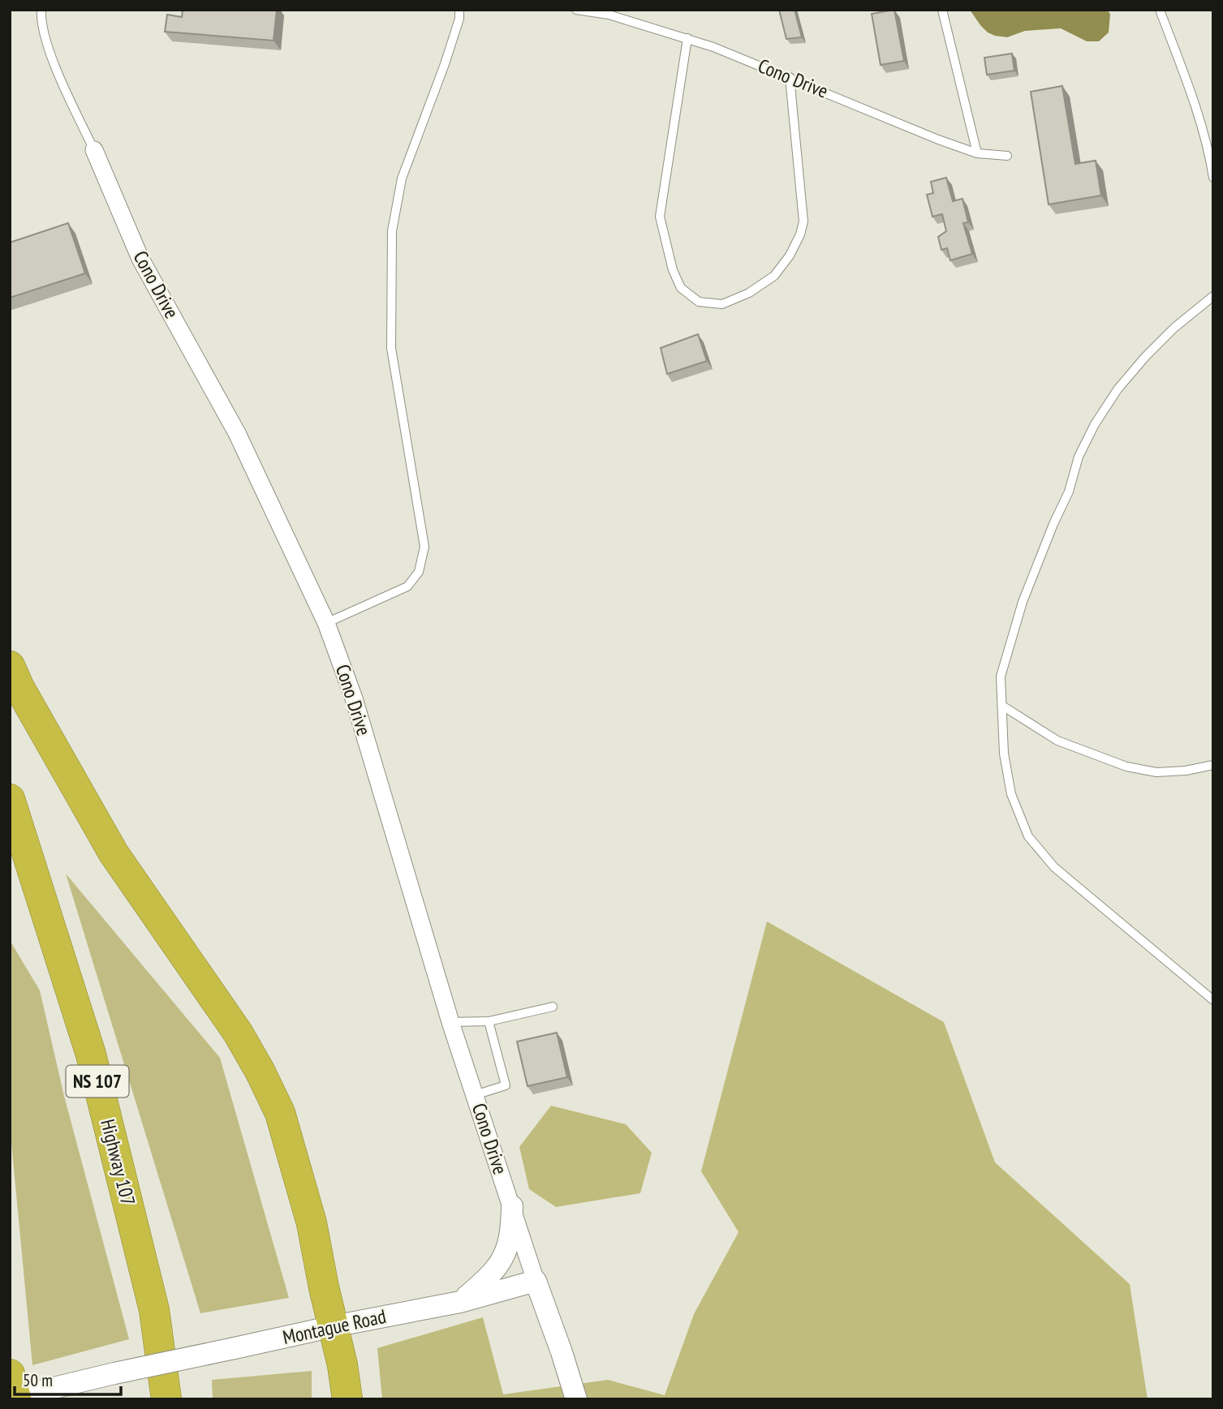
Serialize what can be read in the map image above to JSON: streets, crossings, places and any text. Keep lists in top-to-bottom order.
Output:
{
  "streets": {
    "highway": ["NS 107", "Highway 107"],
    "street": ["Cono Drive", "Montague Road"]
  },
  "crossings": [
    ["Cono Drive", "Montague Road"]
  ],
  "scale_bar": "50 m"
}
